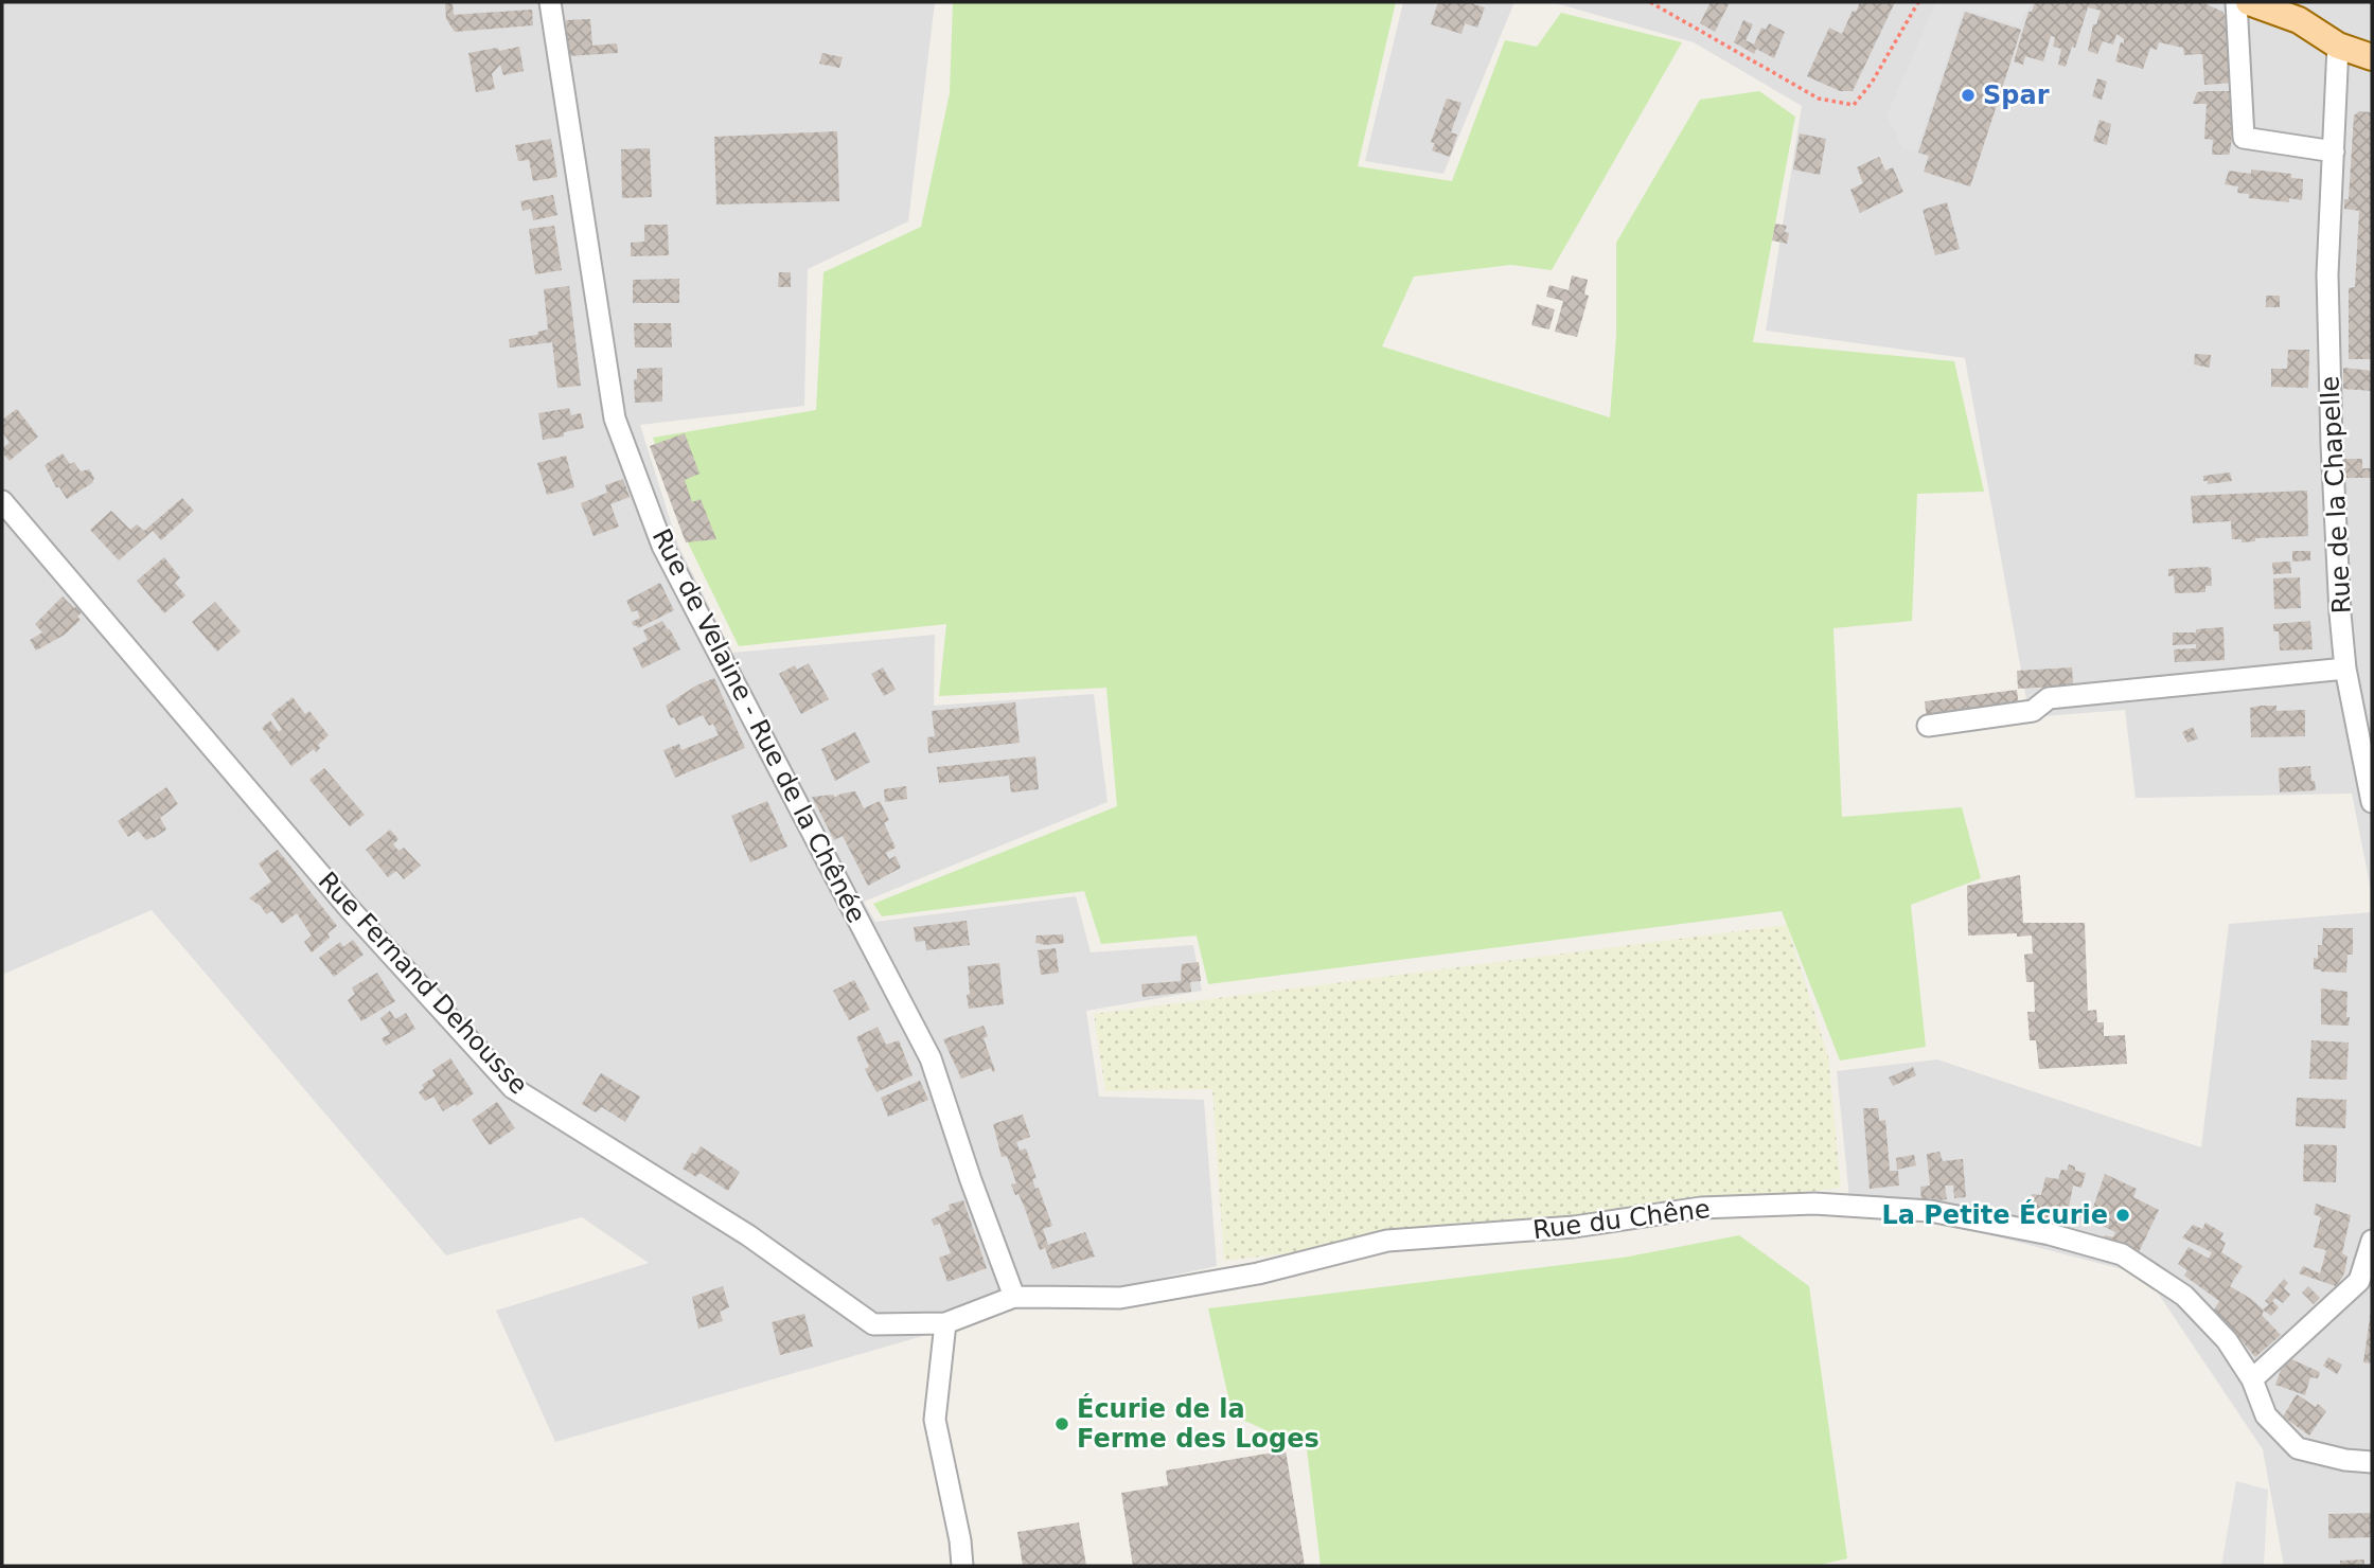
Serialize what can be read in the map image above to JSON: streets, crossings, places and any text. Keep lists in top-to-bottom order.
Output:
{
  "streets": {
    "street": [
      "Rue de la Chapelle",
      "Rue de Velaine - Rue de la Chênée",
      "Rue Fernand Dehousse",
      "Rue du Chêne"
    ]
  },
  "crossings": [
    ["Rue de Velaine - Rue de la Chênée", "Rue du Chêne"],
    ["Rue Fernand Dehousse", "Rue du Chêne"]
  ],
  "places": ["Spar", "La Petite Écurie", "Écurie de la Ferme des Loges"]
}
